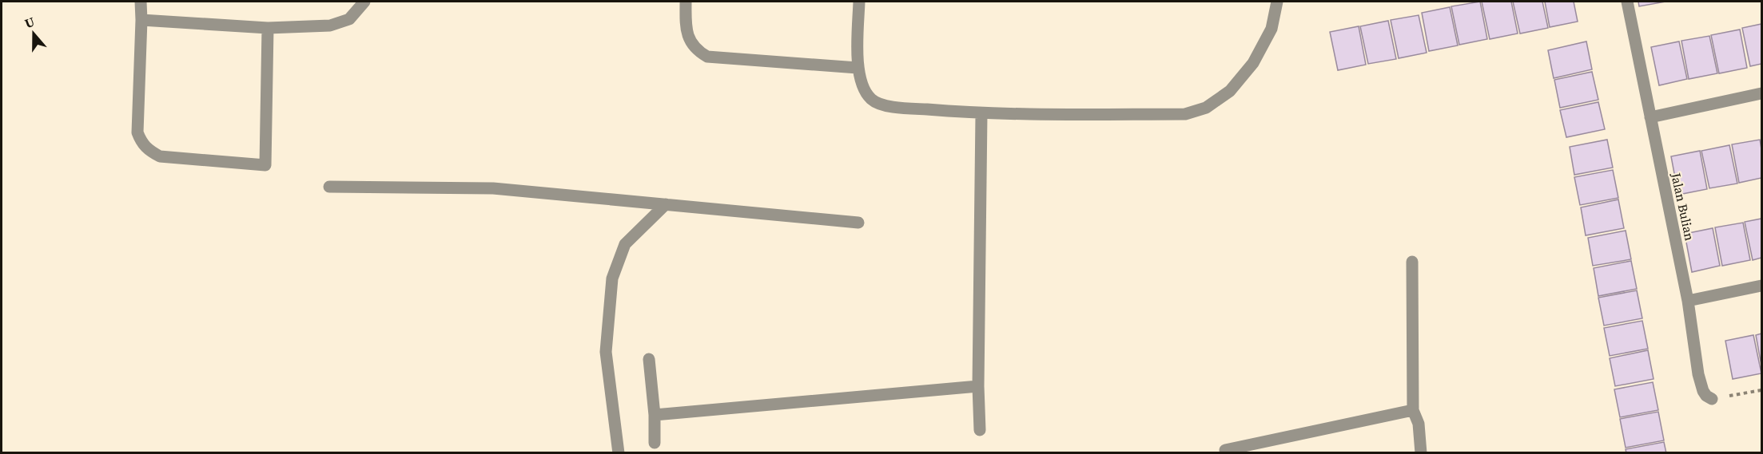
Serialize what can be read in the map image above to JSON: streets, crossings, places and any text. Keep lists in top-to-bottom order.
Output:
{
  "streets": {
    "street": ["Jalan Bulian"]
  },
  "north": "top"
}
